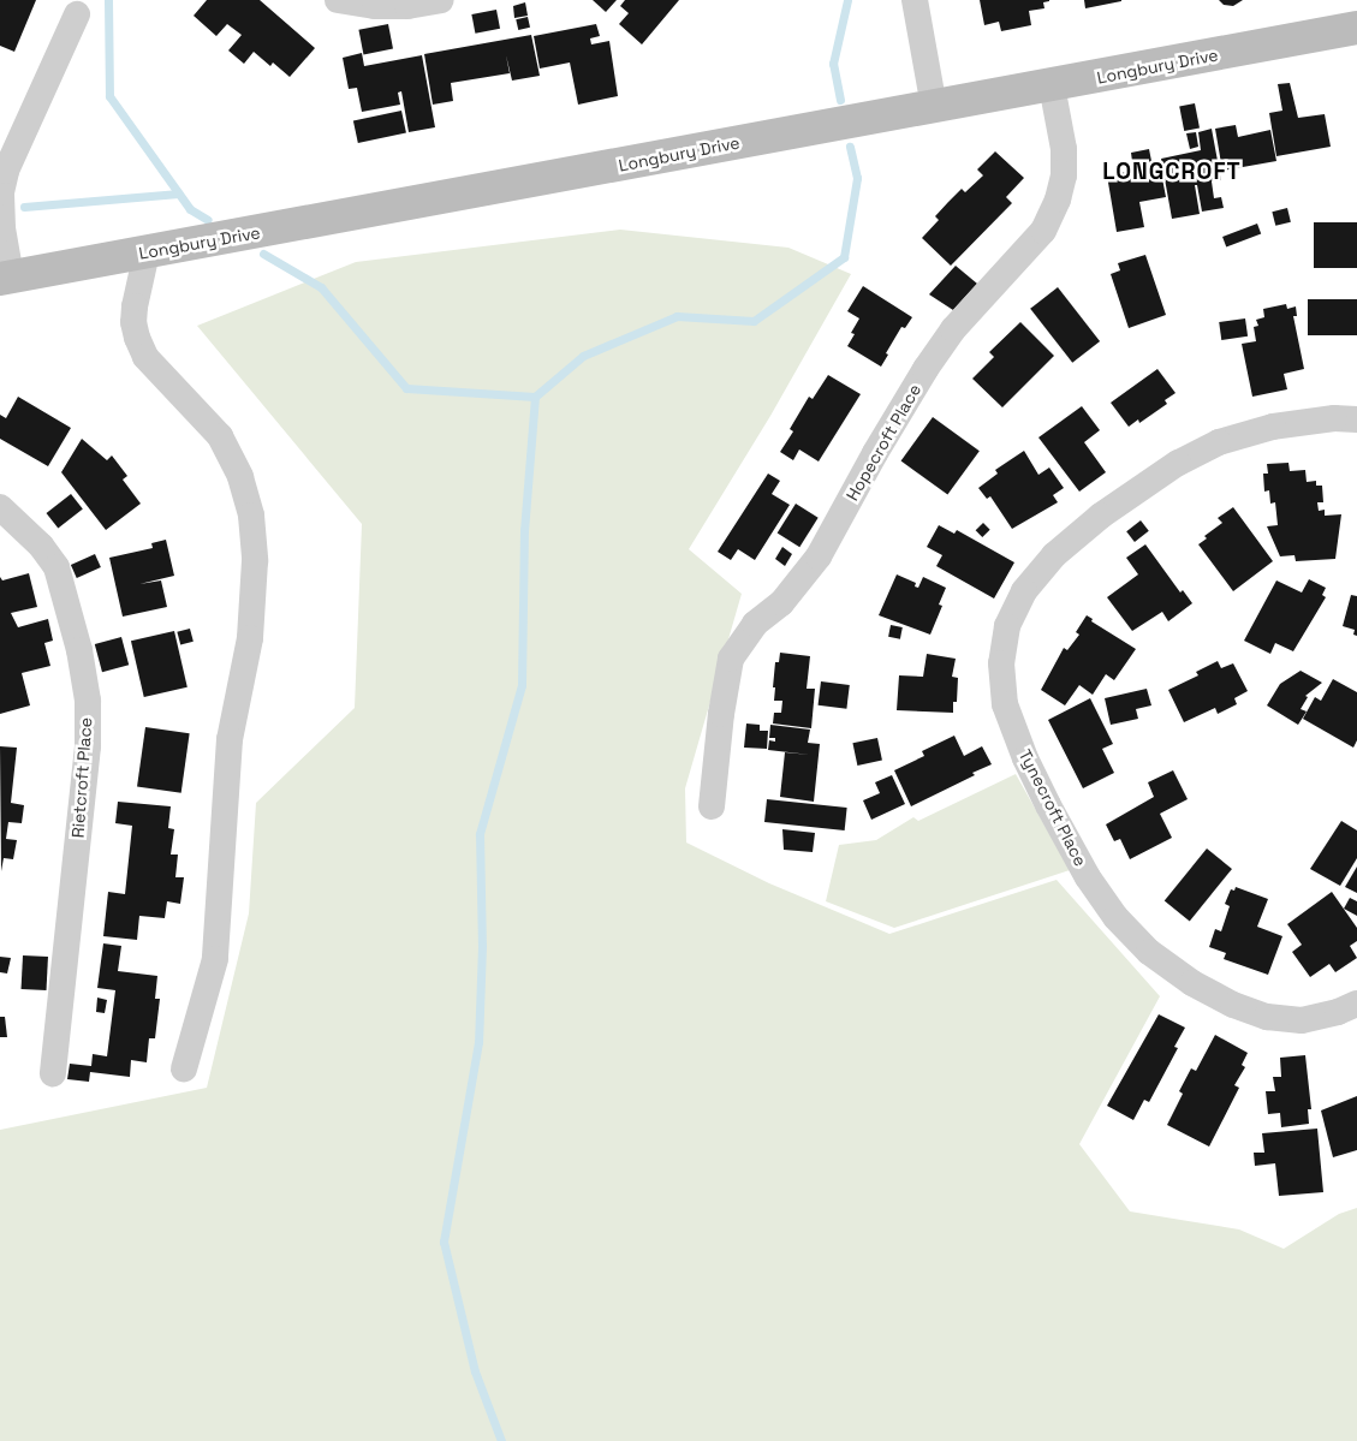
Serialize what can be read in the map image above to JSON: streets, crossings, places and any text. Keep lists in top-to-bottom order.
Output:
{
  "streets": {
    "street": [
      "Longbury Drive",
      "Hopecroft Place",
      "Rietcroft Place",
      "Tynecroft Place"
    ]
  },
  "crossings": [
    ["Longbury Drive", "Hopecroft Place"]
  ],
  "districts": ["LONGCROFT"]
}
